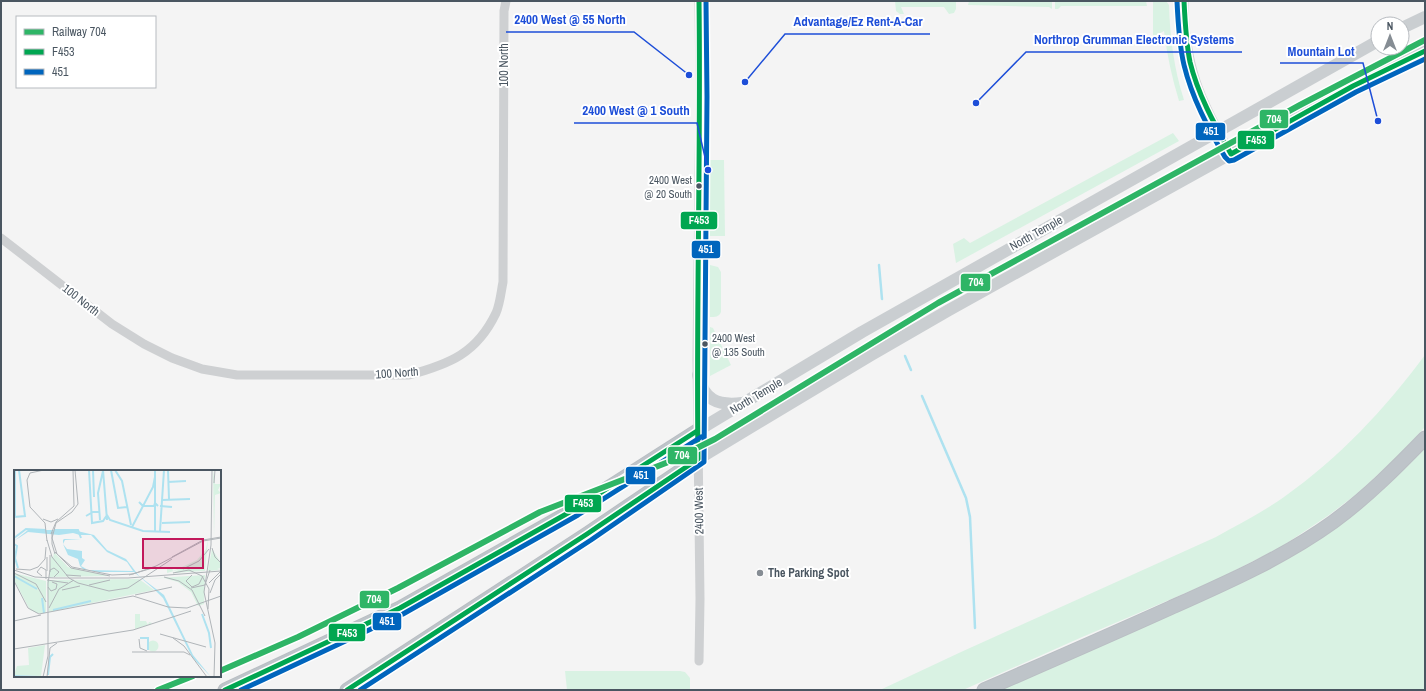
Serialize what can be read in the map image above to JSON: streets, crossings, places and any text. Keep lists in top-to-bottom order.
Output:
{
  "streets": {
    "main road": ["North Temple"],
    "street": ["100 North", "2400 West"]
  },
  "crossings": [
    ["North Temple", "2400 West"]
  ],
  "places": [
    "2400 West @ 55 North",
    "Advantage/Ez Rent-A-Car",
    "Northrop Grumman Electronic Systems",
    "Mountain Lot",
    "2400 West @ 1 South",
    "2400 West @ 20 South",
    "2400 West @ 135 South",
    "The Parking Spot"
  ],
  "lines": ["transit line F453", "transit line 451", "rail line 704"],
  "legend": ["Railway 704", "F453", "451"],
  "north": "top"
}
